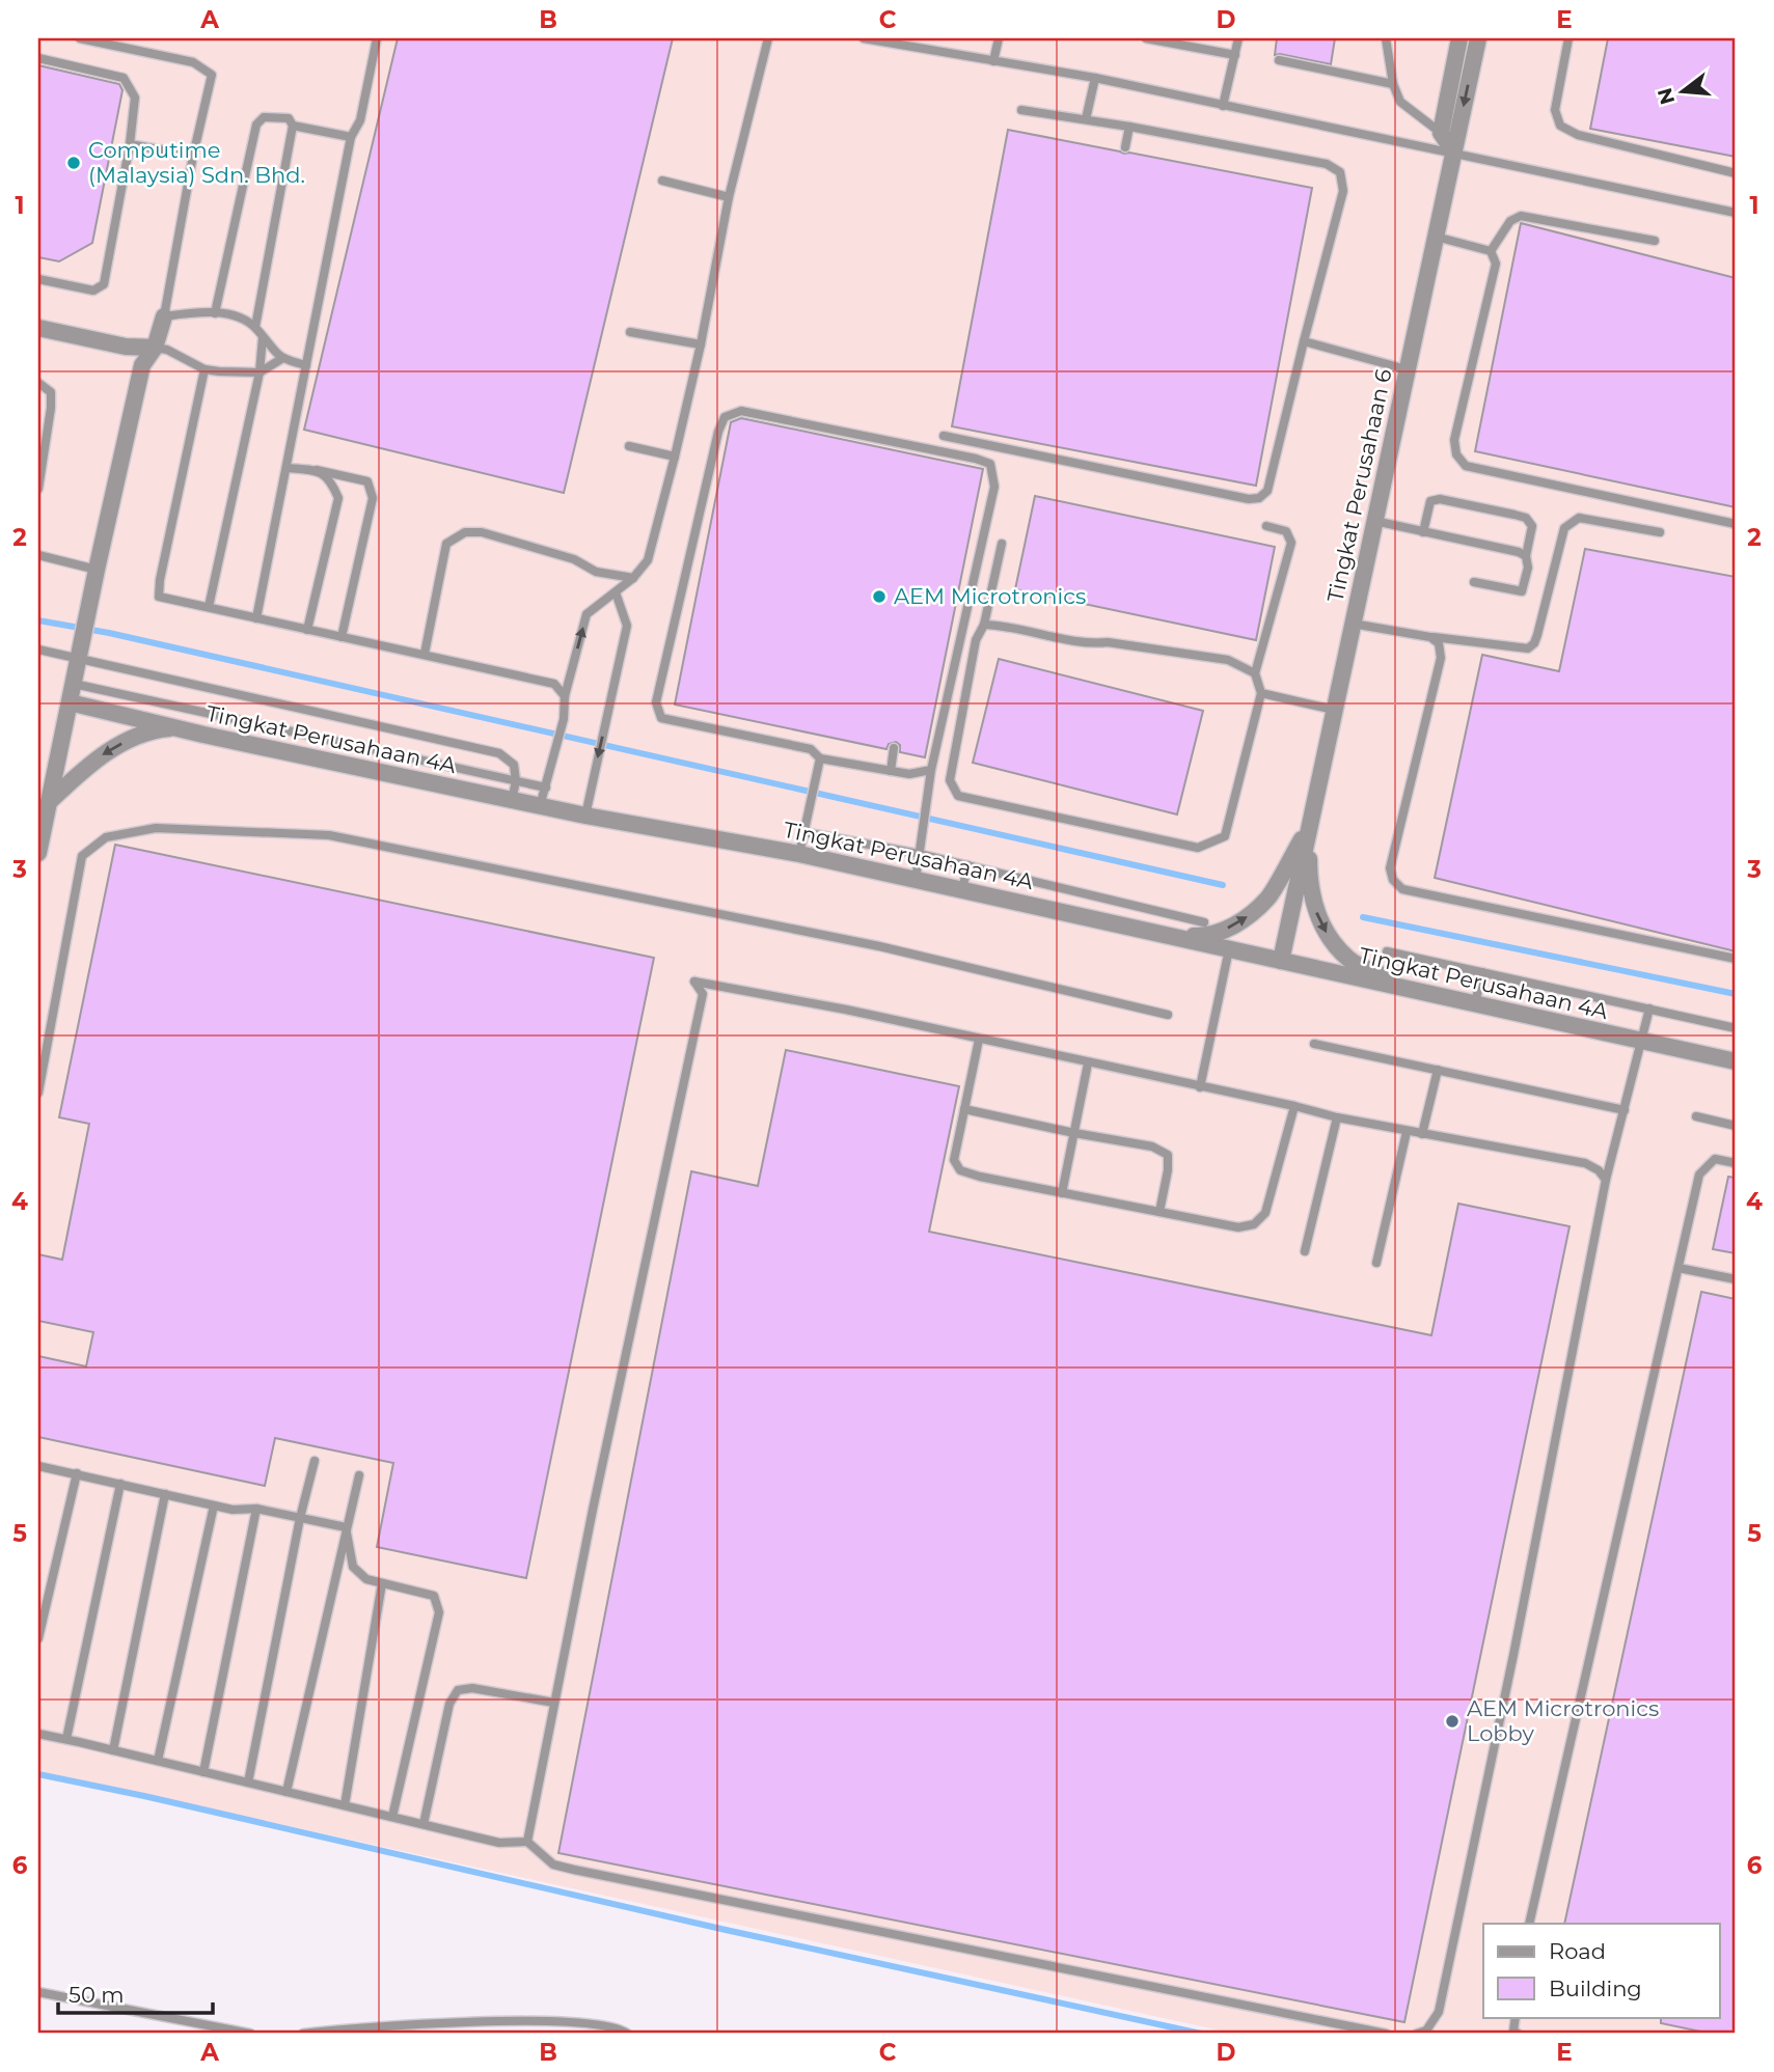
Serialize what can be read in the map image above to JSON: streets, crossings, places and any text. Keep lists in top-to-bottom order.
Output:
{
  "streets": {
    "street": ["Tingkat Perusahaan 6", "Tingkat Perusahaan 4A"]
  },
  "crossings": [
    ["Tingkat Perusahaan 6", "Tingkat Perusahaan 4A"]
  ],
  "places": ["Computime (Malaysia) Sdn. Bhd.", "AEM Microtronics", "AEM Microtronics Lobby"],
  "legend": ["Road", "Building"],
  "scale_bar": "50 m",
  "north": "left",
  "grid": {
    "columns": [
      "A",
      "B",
      "C",
      "D",
      "E"
    ],
    "rows": [
      "1",
      "2",
      "3",
      "4",
      "5",
      "6"
    ]
  }
}
